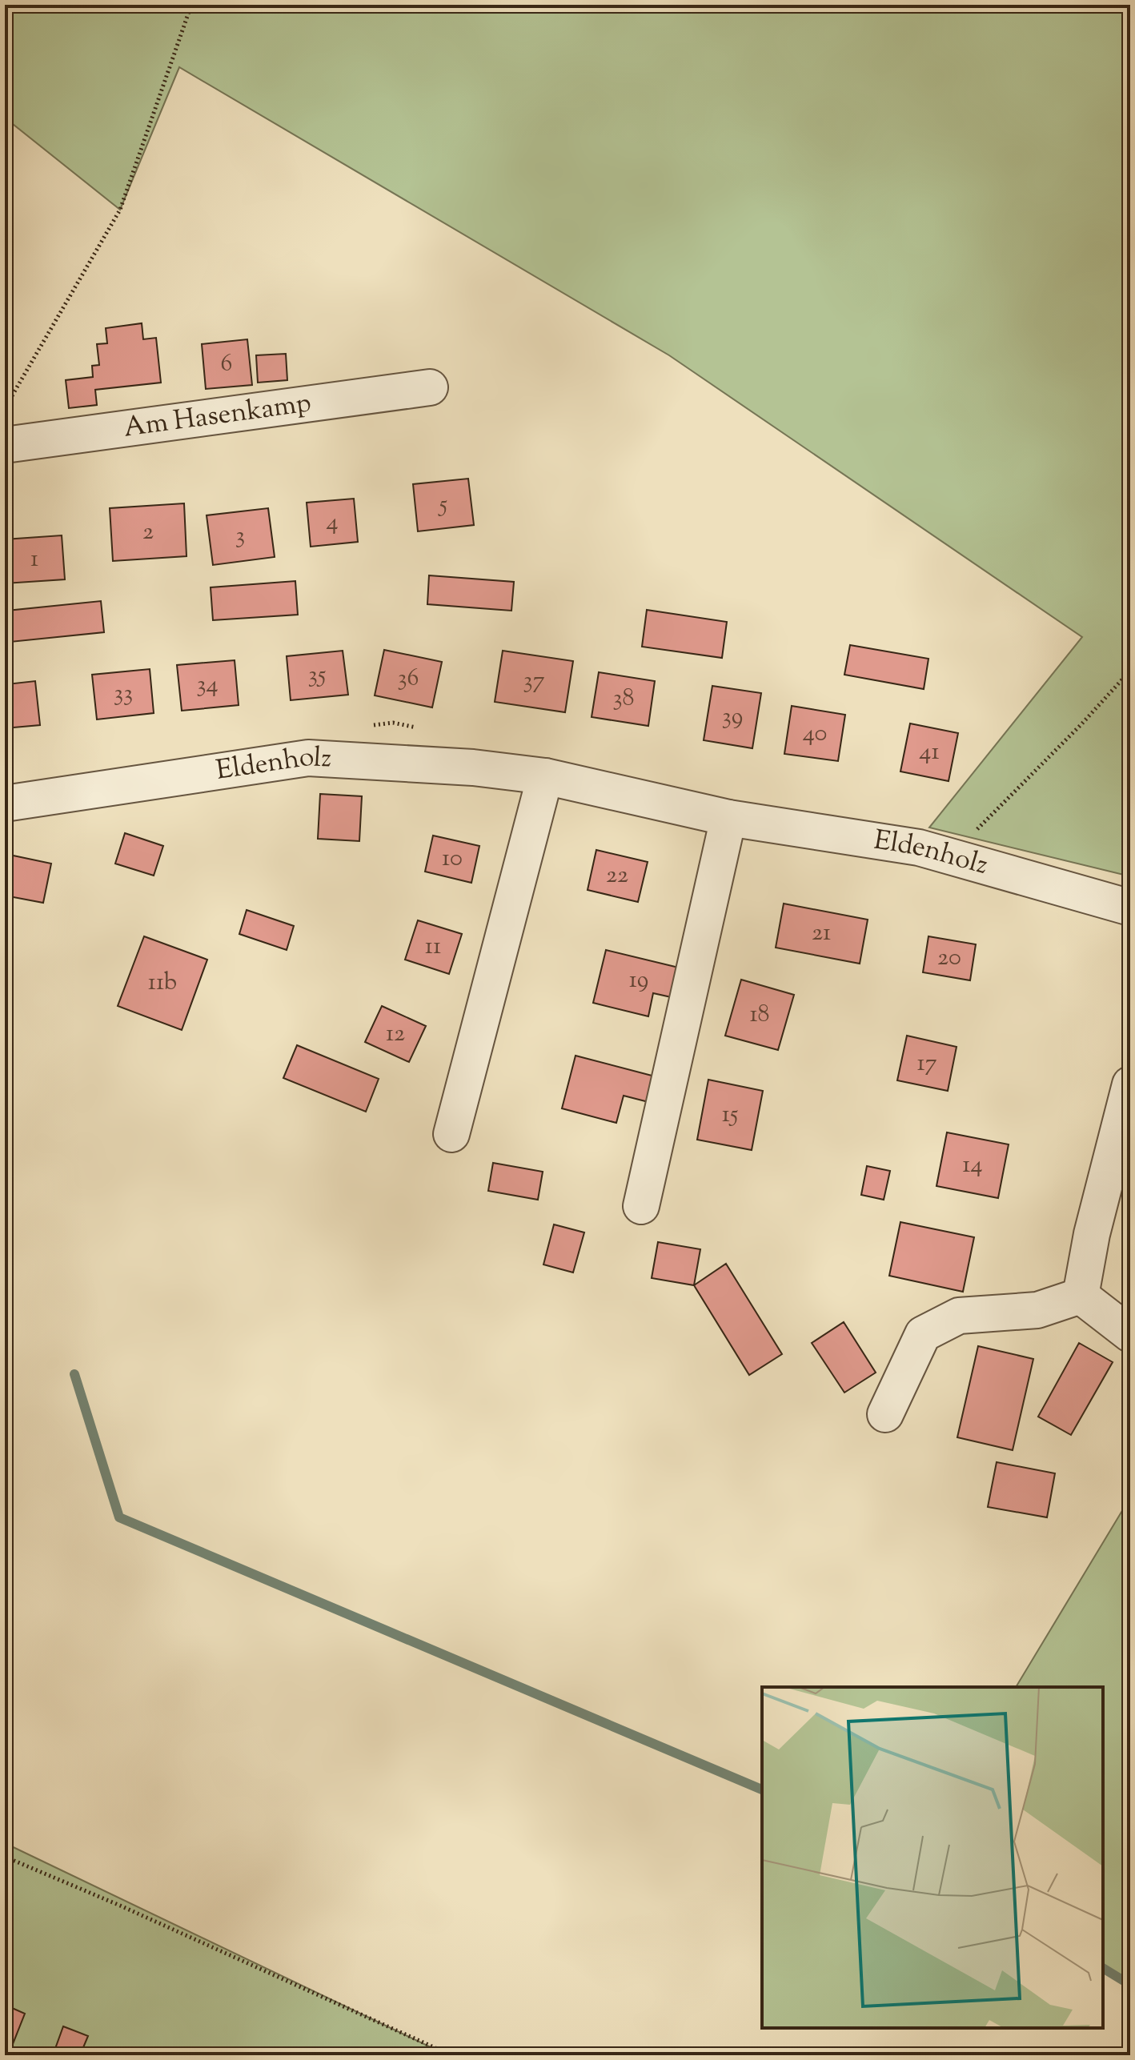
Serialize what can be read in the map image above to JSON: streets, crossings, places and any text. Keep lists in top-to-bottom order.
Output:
{
  "streets": {
    "street": ["Am Hasenkamp", "Eldenholz"]
  },
  "house_numbers": [
    "6",
    "5",
    "4",
    "2",
    "3",
    "1",
    "35",
    "36",
    "37",
    "34",
    "33",
    "38",
    "39",
    "40",
    "41",
    "10",
    "22",
    "21",
    "11",
    "20",
    "19",
    "11b",
    "18",
    "12",
    "17",
    "15",
    "14"
  ]
}
